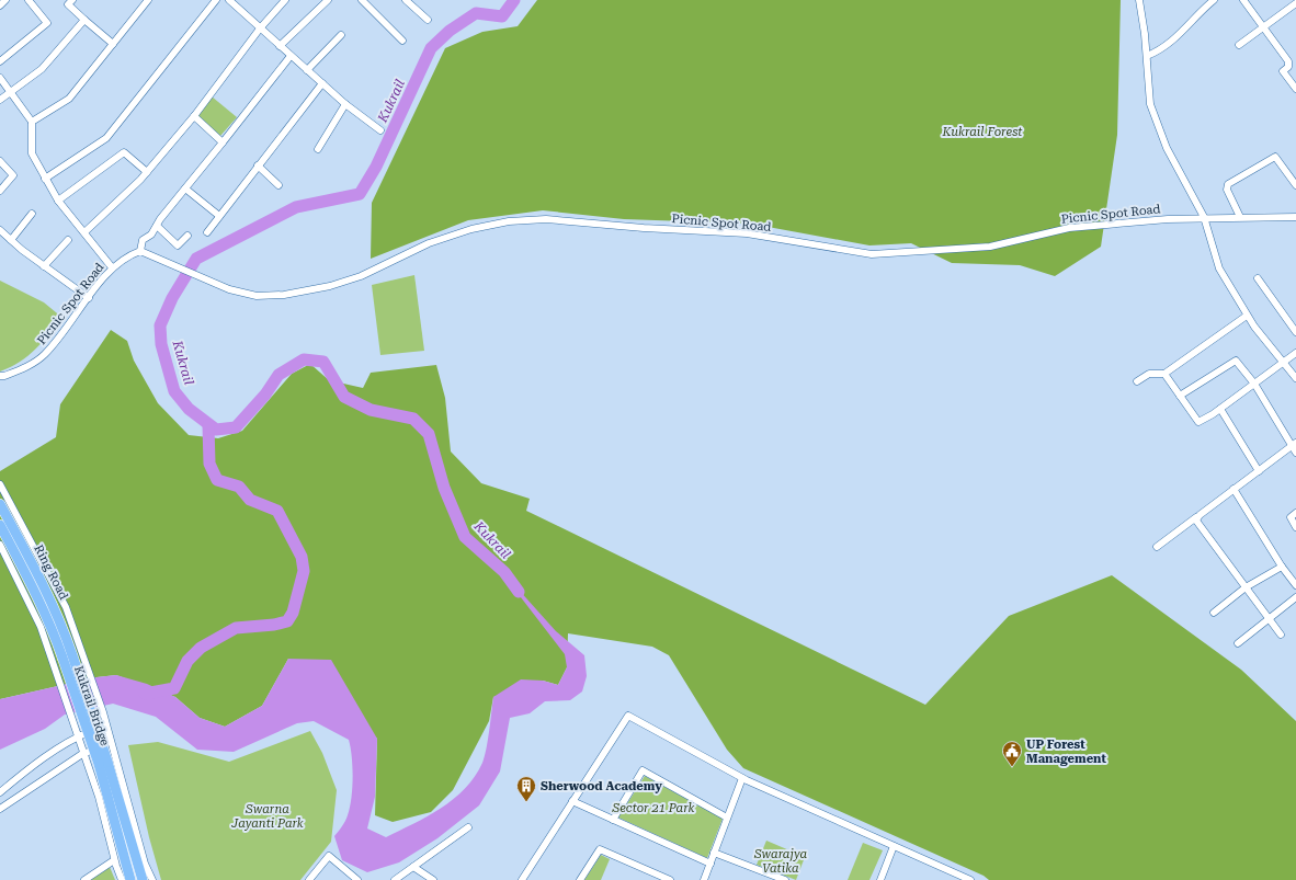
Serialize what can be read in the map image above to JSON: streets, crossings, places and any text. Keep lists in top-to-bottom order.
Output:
{
  "streets": {
    "highway": ["Ring Road", "Kukrail Bridge"],
    "street": ["Picnic Spot Road"]
  },
  "crossings": [
    ["Ring Road", "Kukrail Bridge"]
  ],
  "water": ["Kukrail"],
  "parks": [
    "Kukrail Forest",
    "Sector 21 Park",
    "Swarna Jayanti Park",
    "Swarajya Vatika"
  ],
  "places": {
    "public building": ["UP Forest Management"],
    "building": ["Sherwood Academy"]
  }
}
